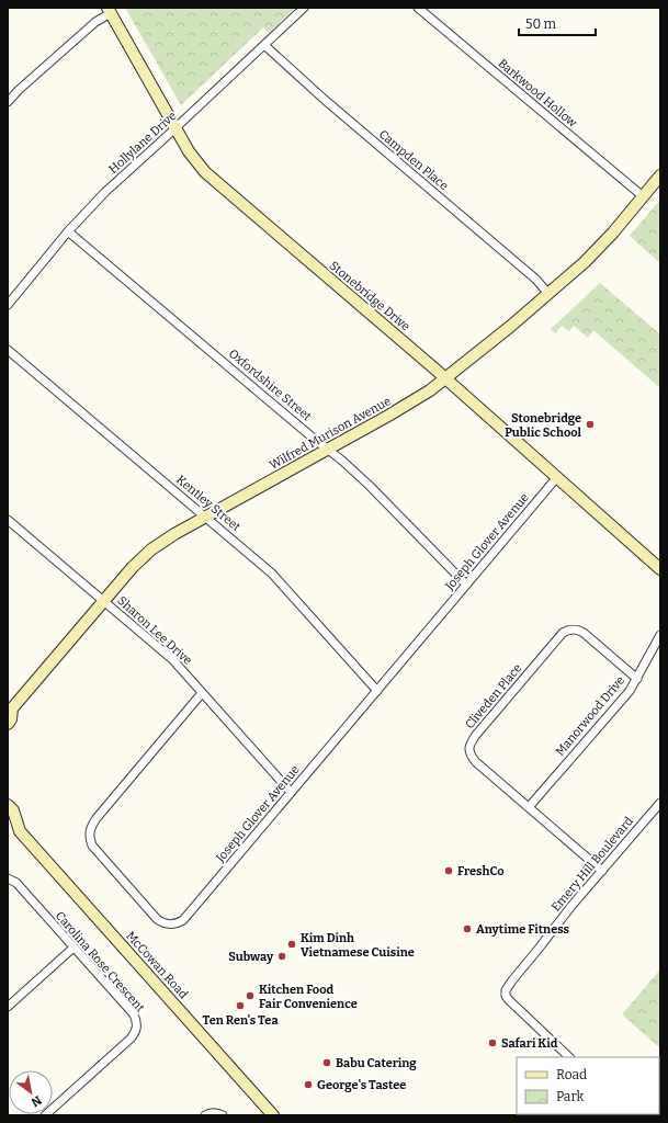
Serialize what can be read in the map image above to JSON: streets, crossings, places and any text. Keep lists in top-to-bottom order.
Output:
{
  "streets": {
    "street": [
      "Barkwood Hollow",
      "Hollylane Drive",
      "Campden Place",
      "Stonebridge Drive",
      "Oxfordshire Street",
      "Wilfred Murison Avenue",
      "Kentley Street",
      "Joseph Glover Avenue",
      "Sharon Lee Drive",
      "Cliveden Place",
      "Manorwood Drive",
      "Emery Hill Boulevard",
      "Carolina Rose Crescent",
      "McCowan Road"
    ]
  },
  "crossings": [
    ["Barkwood Hollow", "Wilfred Murison Avenue"],
    ["Hollylane Drive", "Campden Place"],
    ["Hollylane Drive", "Stonebridge Drive"],
    ["Hollylane Drive", "Oxfordshire Street"],
    ["Campden Place", "Wilfred Murison Avenue"],
    ["Stonebridge Drive", "Wilfred Murison Avenue"],
    ["Stonebridge Drive", "Joseph Glover Avenue"],
    ["Oxfordshire Street", "Wilfred Murison Avenue"],
    ["Oxfordshire Street", "Joseph Glover Avenue"],
    ["Wilfred Murison Avenue", "Kentley Street"],
    ["Wilfred Murison Avenue", "Sharon Lee Drive"],
    ["Kentley Street", "Joseph Glover Avenue"],
    ["Joseph Glover Avenue", "Sharon Lee Drive"],
    ["Cliveden Place", "Manorwood Drive"],
    ["Cliveden Place", "Emery Hill Boulevard"]
  ],
  "places": [
    "Stonebridge Public School",
    "FreshCo",
    "Anytime Fitness",
    "Kim Dinh Vietnamese Cuisine",
    "Subway",
    "Kitchen Food Fair Convenience",
    "Ten Ren's Tea",
    "Safari Kid",
    "Babu Catering",
    "George's Tastee"
  ],
  "legend": ["Road", "Park"],
  "scale_bar": "50 m",
  "north": "bottom right"
}
